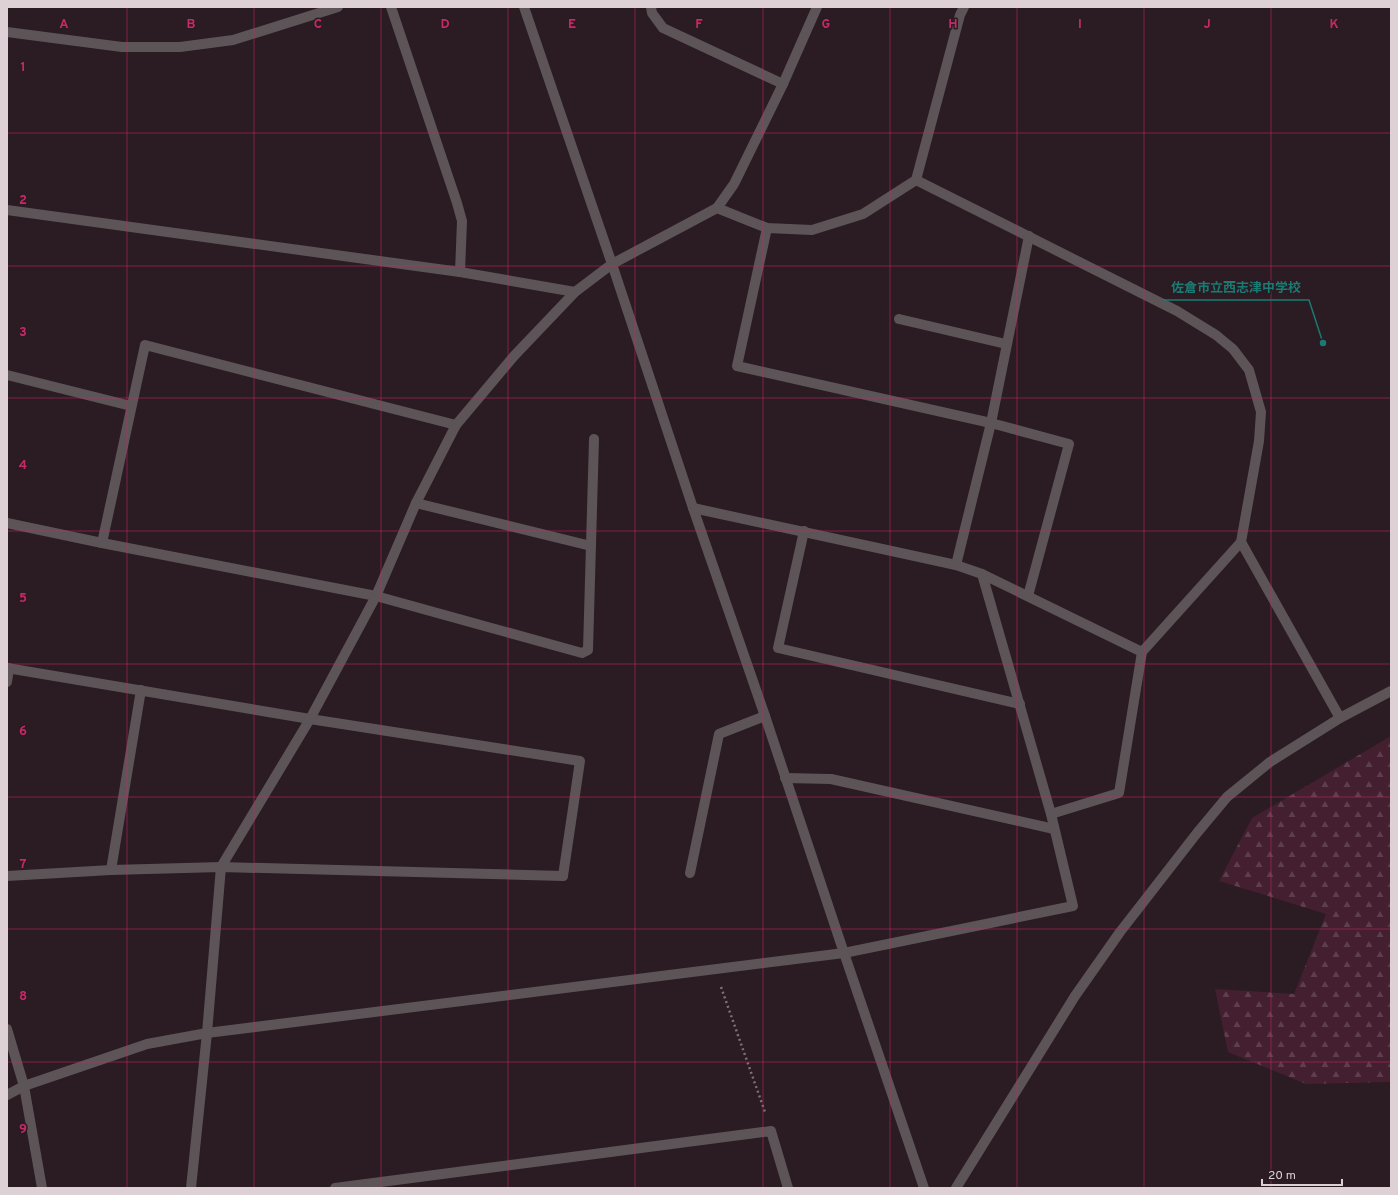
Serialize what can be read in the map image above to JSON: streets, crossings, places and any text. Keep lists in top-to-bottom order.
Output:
{
  "places": ["佐倉市立西志津中学校"],
  "scale_bar": "20 m",
  "grid": {
    "columns": [
      "A",
      "B",
      "C",
      "D",
      "E",
      "F",
      "G",
      "H",
      "I",
      "J",
      "K"
    ],
    "rows": [
      "1",
      "2",
      "3",
      "4",
      "5",
      "6",
      "7",
      "8",
      "9"
    ]
  }
}
